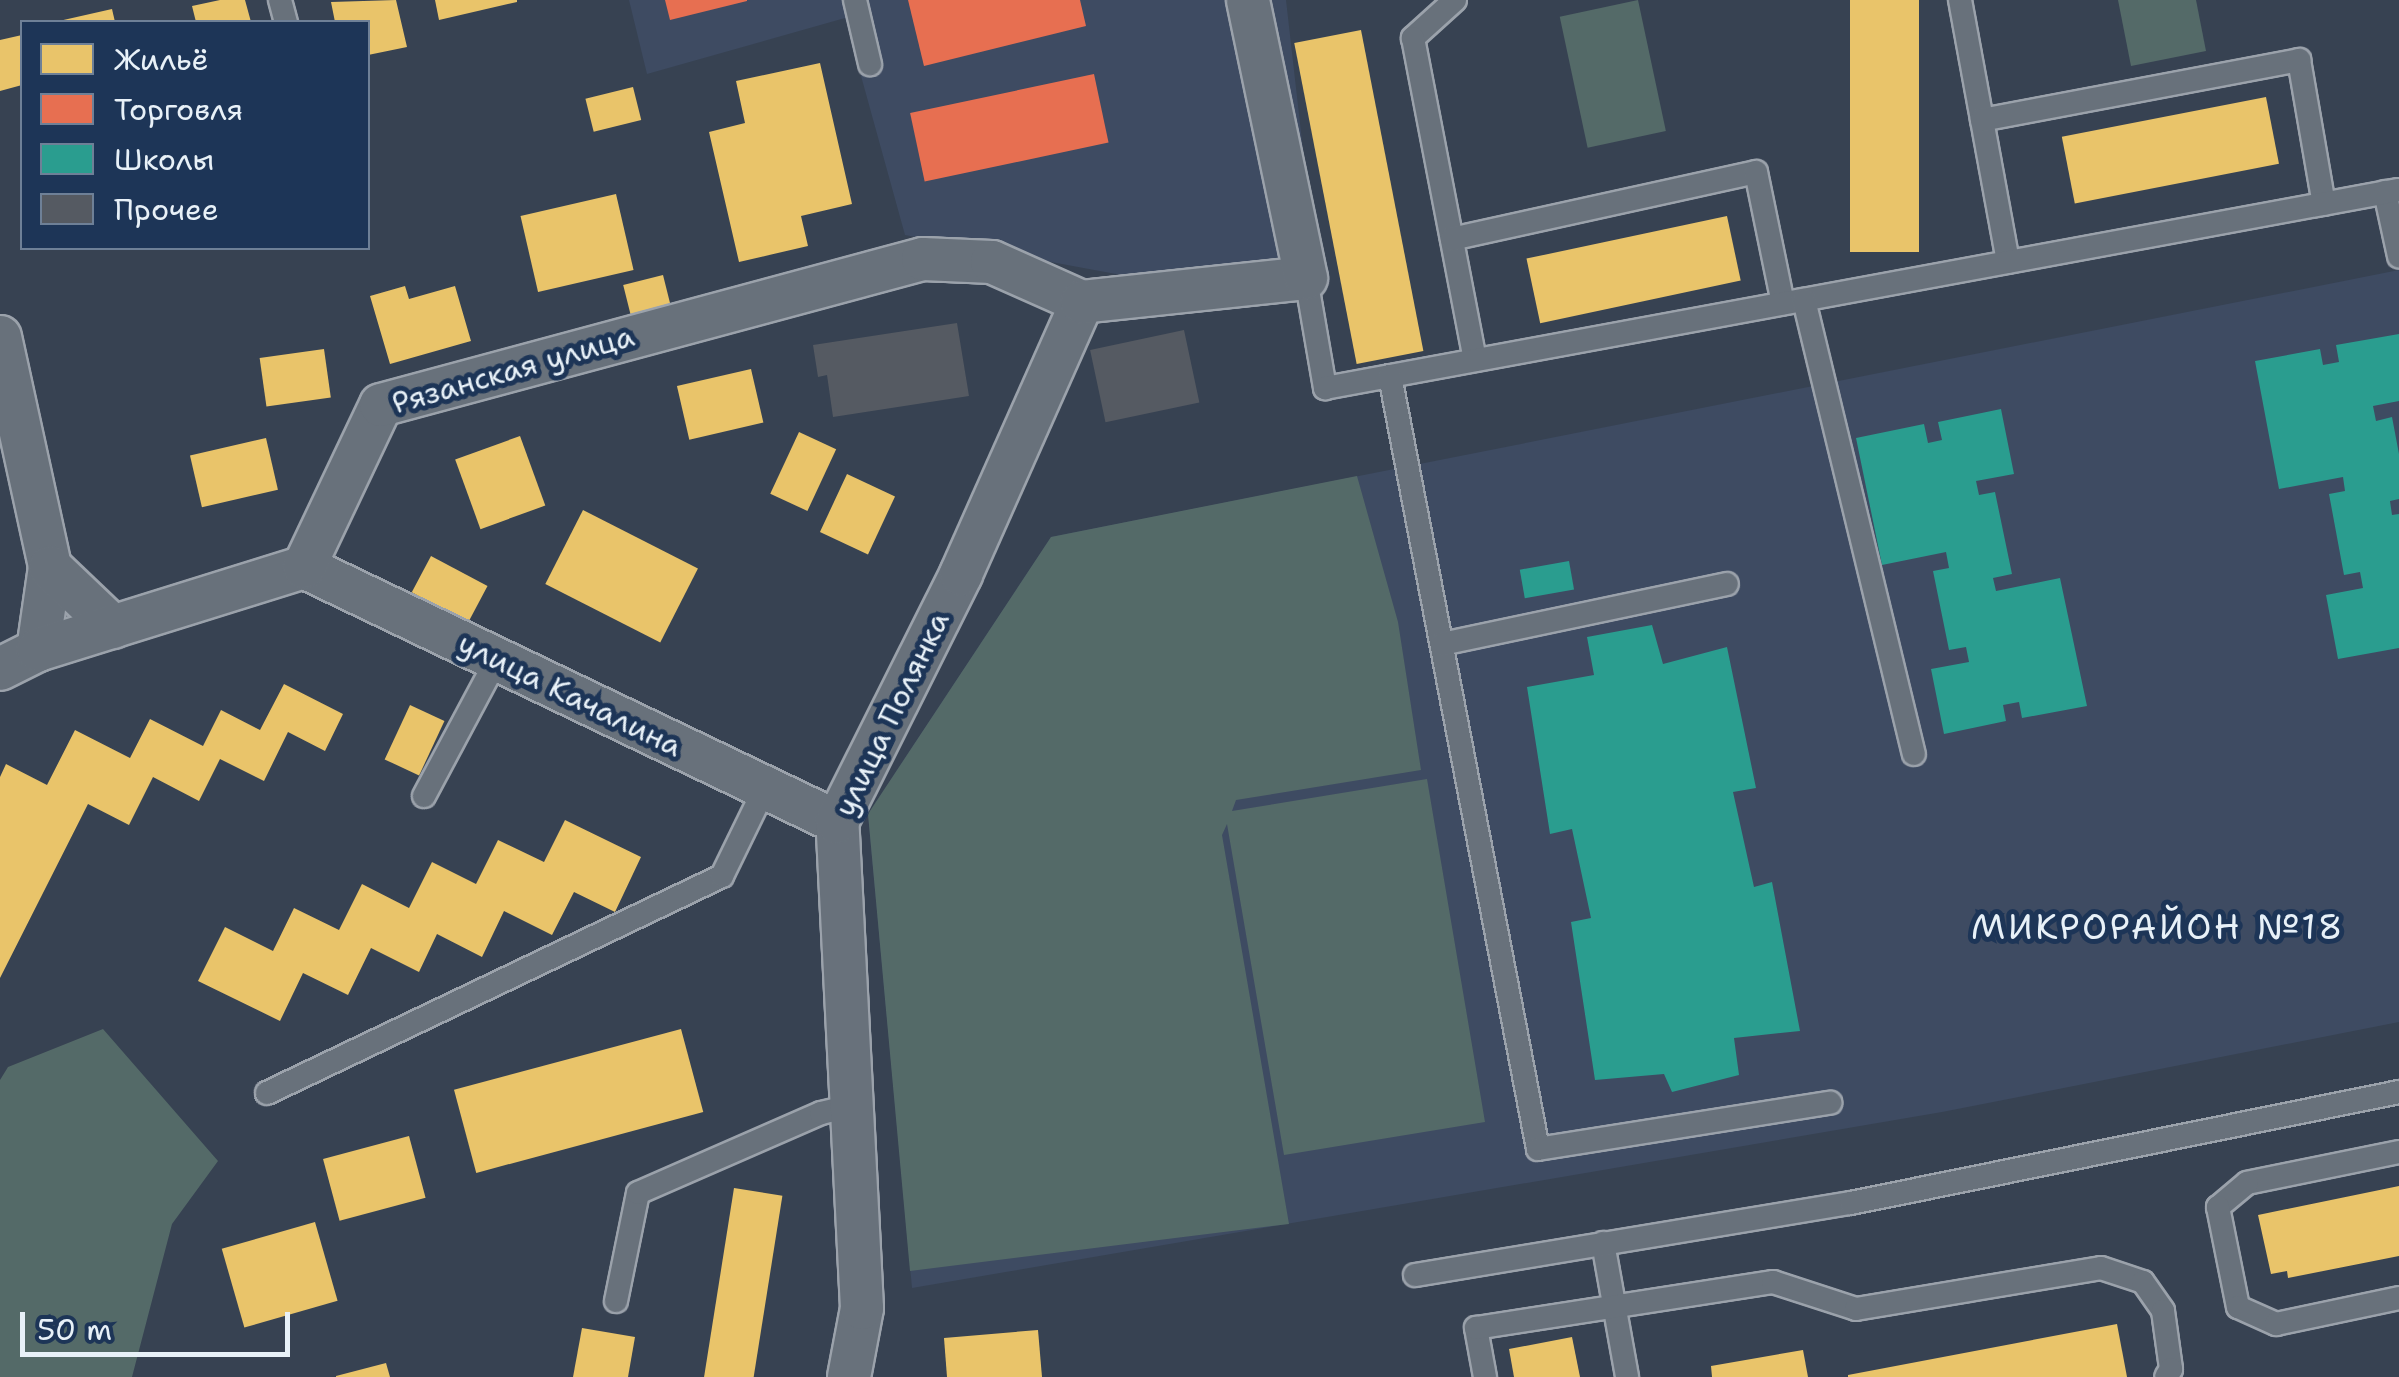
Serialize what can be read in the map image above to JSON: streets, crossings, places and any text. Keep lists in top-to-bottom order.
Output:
{
  "streets": {
    "street": ["Рязанская улица", "улица Качалина", "улица Полянка"]
  },
  "crossings": [
    ["Рязанская улица", "улица Качалина"],
    ["Рязанская улица", "улица Полянка"],
    ["улица Качалина", "улица Полянка"]
  ],
  "districts": ["МИКРОРАЙОН №18"],
  "legend": [
    "Жильё",
    "Торговля",
    "Школы",
    "Прочее"
  ],
  "scale_bar": "50 m"
}
